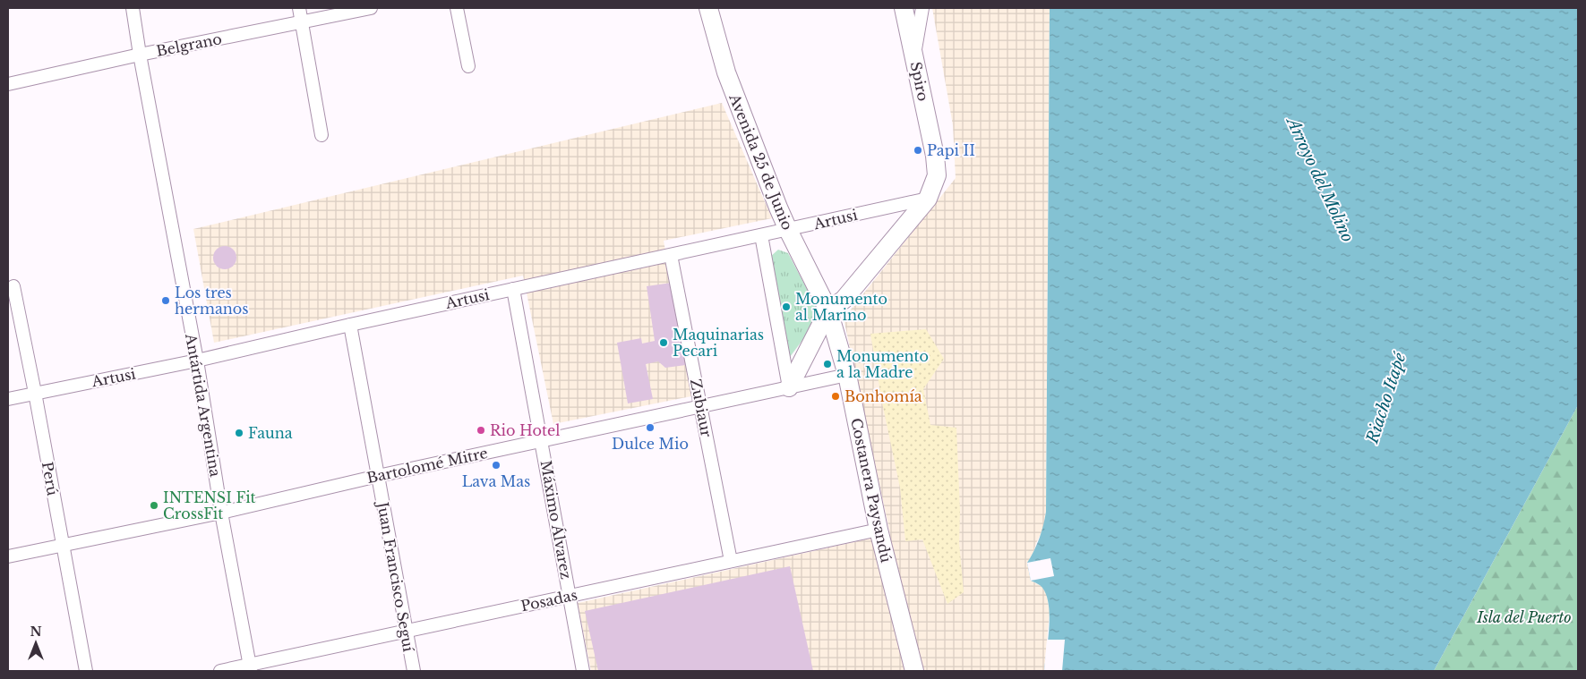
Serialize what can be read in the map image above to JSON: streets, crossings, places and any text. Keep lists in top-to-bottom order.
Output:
{
  "streets": {
    "main road": ["Spiro", "Avenida 25 de Junio", "Costanera Paysandú"],
    "street": [
      "Belgrano",
      "Artusi",
      "Antártida Argentina",
      "Zubiaur",
      "Bartolomé Mitre",
      "Perú",
      "Máximo Álvarez",
      "Juan Francisco Seguí",
      "Posadas"
    ]
  },
  "crossings": [
    ["Belgrano", "Antártida Argentina"],
    ["Spiro", "Artusi"],
    ["Avenida 25 de Junio", "Artusi"],
    ["Avenida 25 de Junio", "Costanera Paysandú"],
    ["Artusi", "Antártida Argentina"],
    ["Artusi", "Zubiaur"],
    ["Artusi", "Perú"],
    ["Artusi", "Máximo Álvarez"],
    ["Artusi", "Juan Francisco Seguí"],
    ["Antártida Argentina", "Bartolomé Mitre"],
    ["Antártida Argentina", "Posadas"],
    ["Zubiaur", "Bartolomé Mitre"],
    ["Zubiaur", "Posadas"],
    ["Bartolomé Mitre", "Perú"],
    ["Bartolomé Mitre", "Costanera Paysandú"],
    ["Bartolomé Mitre", "Máximo Álvarez"],
    ["Bartolomé Mitre", "Juan Francisco Seguí"],
    ["Costanera Paysandú", "Posadas"],
    ["Máximo Álvarez", "Posadas"],
    ["Juan Francisco Seguí", "Posadas"]
  ],
  "water": ["Arroyo del Molino", "Riacho Itapé"],
  "parks": ["Isla del Puerto"],
  "places": [
    "Papi II",
    "Los tres hermanos",
    "Monumento al Marino",
    "Maquinarias Pecari",
    "Monumento a la Madre",
    "Bonhomía",
    "Dulce Mio",
    "Rio Hotel",
    "Fauna",
    "Lava Mas",
    "INTENSI Fit CrossFit"
  ],
  "north": "top"
}
